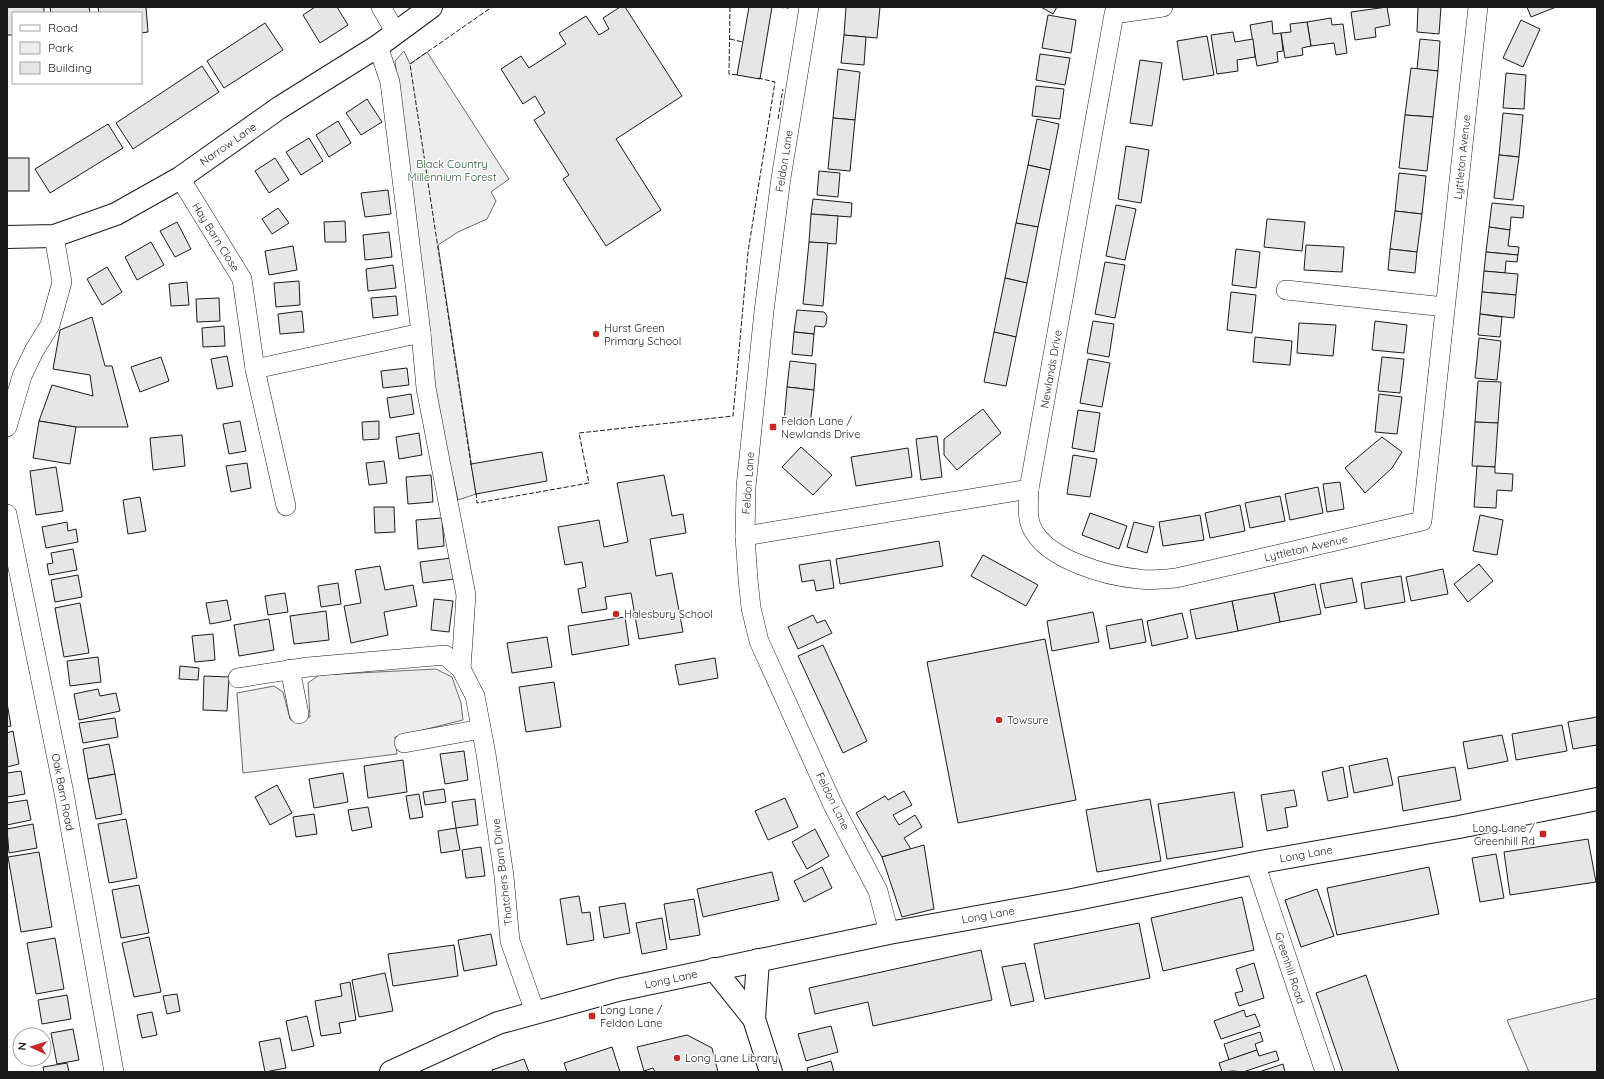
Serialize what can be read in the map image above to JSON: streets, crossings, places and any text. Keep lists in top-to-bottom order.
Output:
{
  "streets": {
    "main road": ["Narrow Lane", "Long Lane"],
    "street": [
      "Lyttleton Avenue",
      "Feldon Lane",
      "Hay Barn Close",
      "Newlands Drive",
      "Oak Barn Road",
      "Thatchers Barn Drive",
      "Greenhill Road"
    ]
  },
  "crossings": [
    ["Narrow Lane", "Hay Barn Close"],
    ["Lyttleton Avenue", "Newlands Drive"],
    ["Feldon Lane", "Long Lane"],
    ["Long Lane", "Thatchers Barn Drive"],
    ["Long Lane", "Greenhill Road"]
  ],
  "parks": ["Black Country Millennium Forest"],
  "places": {
    "other": [
      "Hurst Green Primary School",
      "Halesbury School",
      "Towsure",
      "Long Lane Library"
    ],
    "transit": ["Feldon Lane / Newlands Drive", "Long Lane / Greenhill Rd", "Long Lane / Feldon Lane"]
  },
  "legend": ["Road", "Park", "Building"],
  "north": "left"
}
